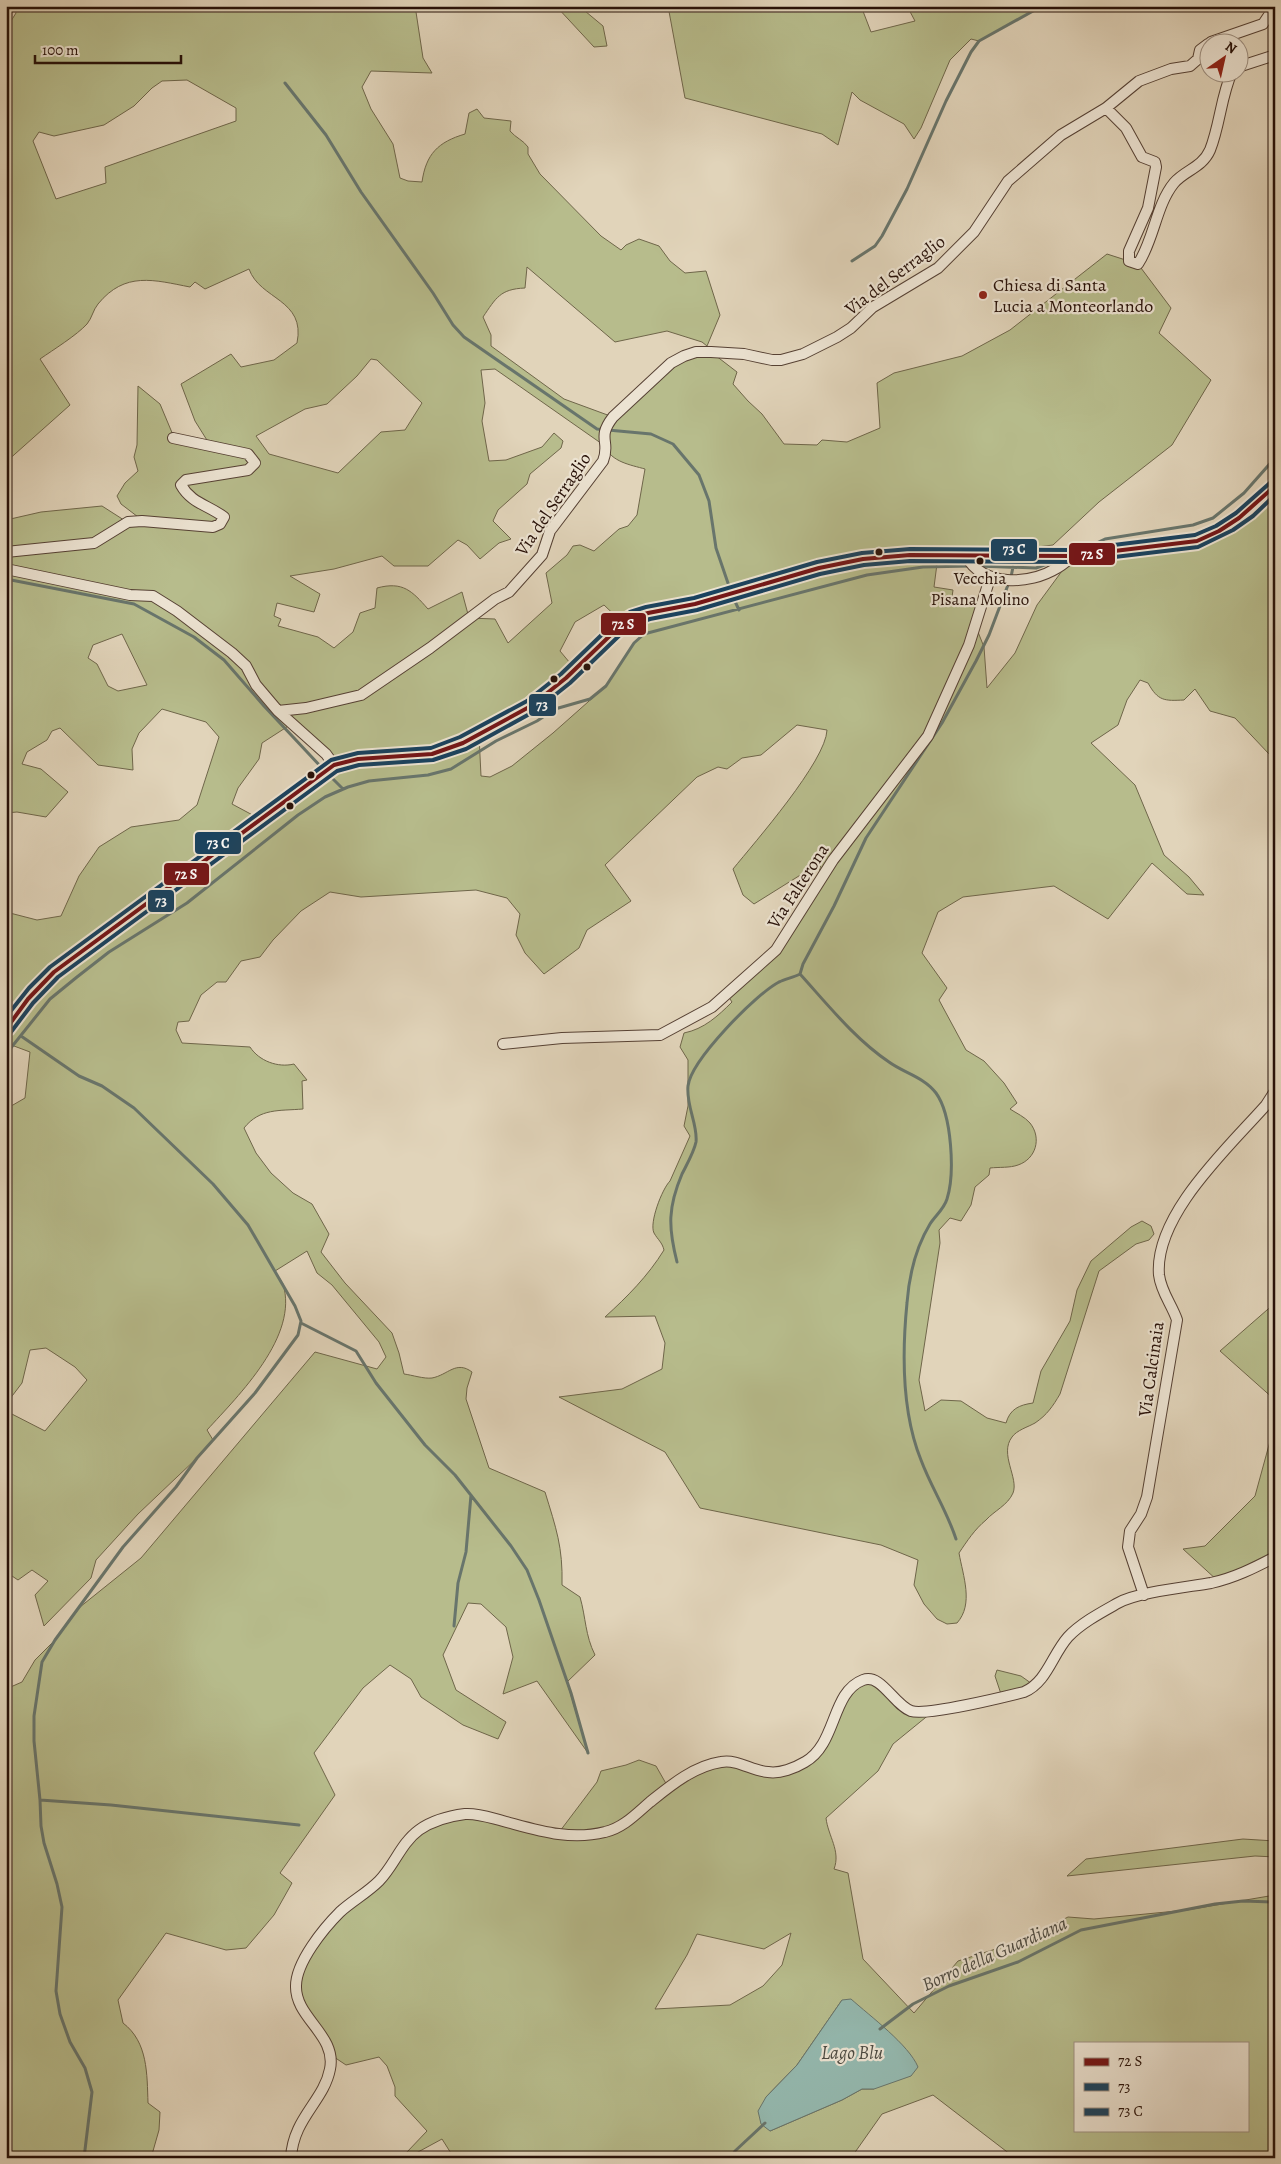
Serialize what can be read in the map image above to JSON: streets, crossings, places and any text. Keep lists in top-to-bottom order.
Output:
{
  "streets": {
    "street": ["Via del Serraglio", "Via Falterona", "Via Calcinaia"]
  },
  "water": ["Borro della Guardiana", "Lago Blu"],
  "places": ["Chiesa di Santa Lucia a Monteorlando", "Vecchia Pisana Molino"],
  "lines": ["transit line 73"],
  "legend": ["72 S", "73", "73 C"],
  "scale_bar": "100 m",
  "north": "top right"
}
